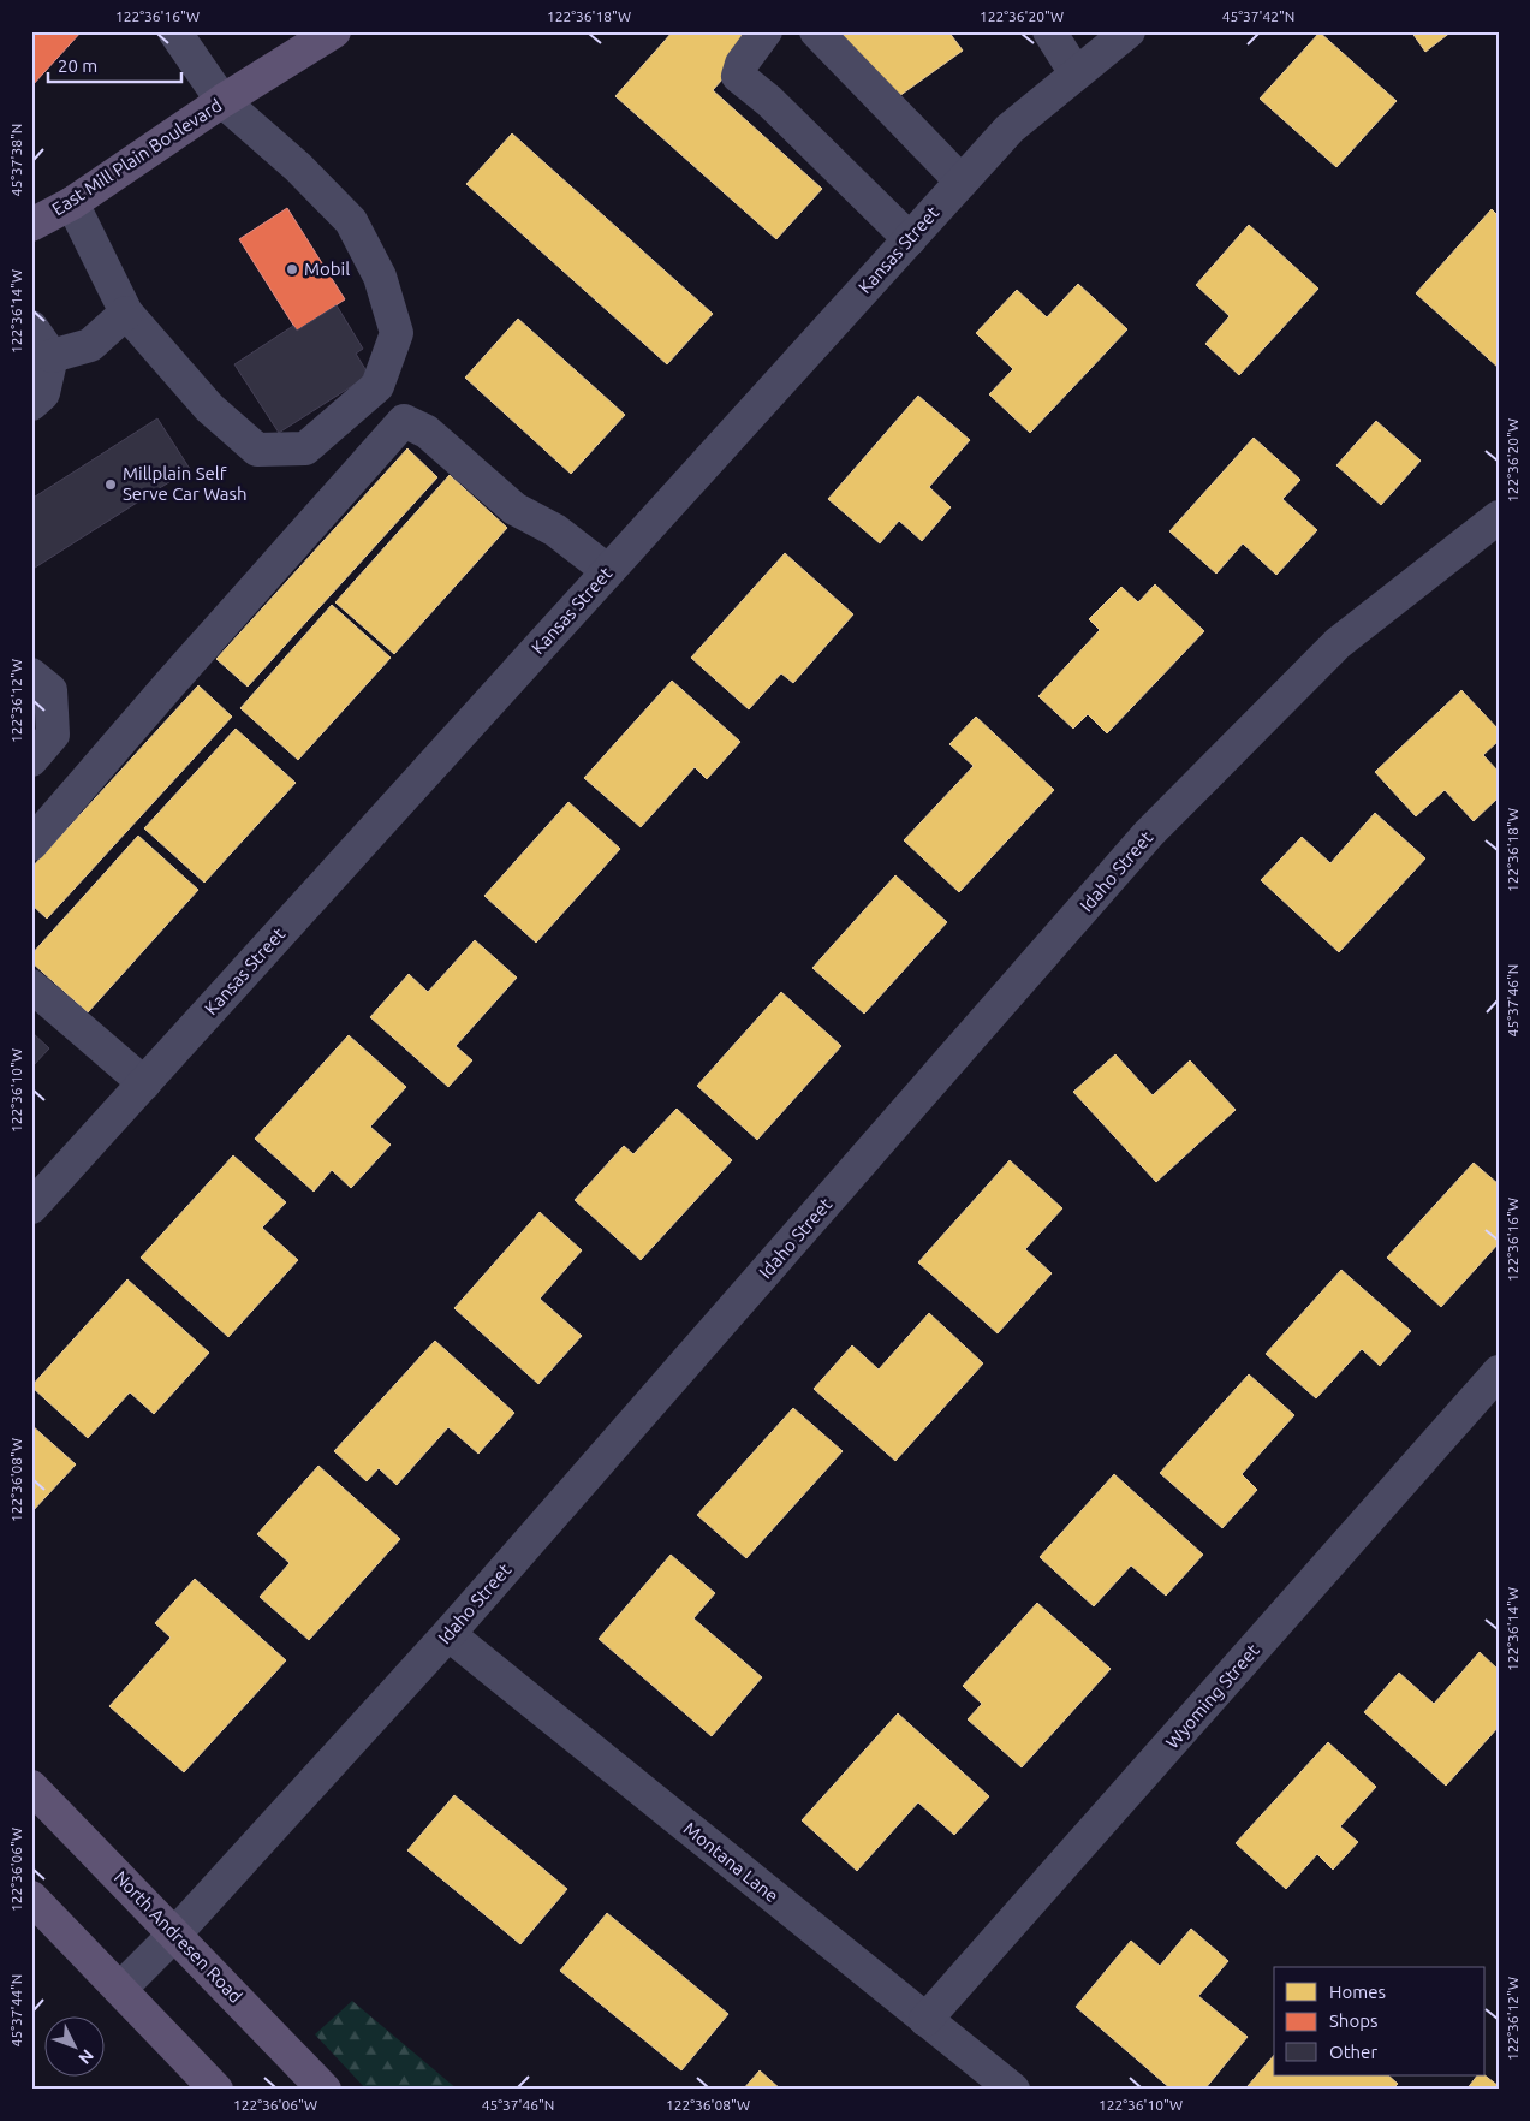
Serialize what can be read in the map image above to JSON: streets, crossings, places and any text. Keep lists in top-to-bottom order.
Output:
{
  "streets": {
    "main road": ["East Mill Plain Boulevard", "North Andresen Road"],
    "street": [
      "Kansas Street",
      "Idaho Street",
      "Wyoming Street",
      "Montana Lane"
    ]
  },
  "crossings": [
    ["Idaho Street", "Montana Lane"],
    ["Idaho Street", "North Andresen Road"],
    ["Wyoming Street", "Montana Lane"]
  ],
  "places": ["Mobil", "Millplain Self Serve Car Wash"],
  "legend": ["Homes", "Shops", "Other"],
  "scale_bar": "20 m",
  "north": "bottom right",
  "coordinates": [
    "122°36'16\"W",
    "122°36'18\"W",
    "122°36'20\"W",
    "45°37'42\"N",
    "45°37'38\"N",
    "122°36'14\"W",
    "122°36'12\"W",
    "45°37'46\"N",
    "122°36'10\"W",
    "122°36'08\"W",
    "122°36'06\"W",
    "45°37'44\"N"
  ]
}
